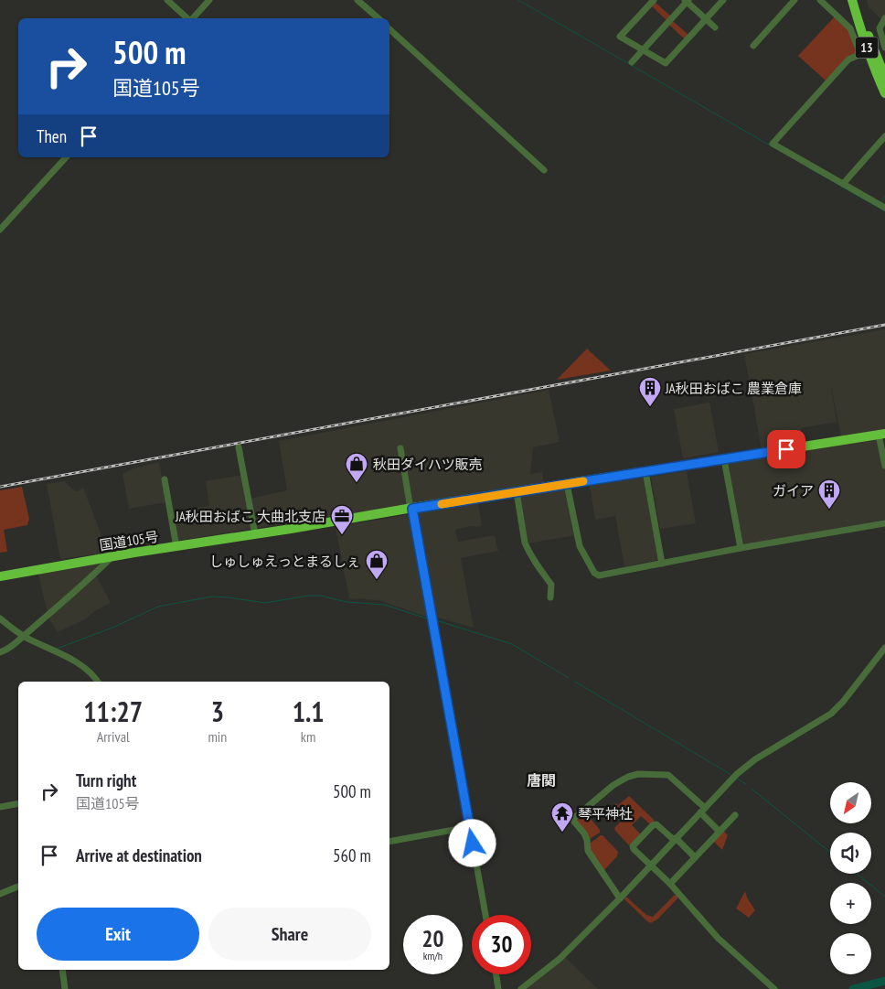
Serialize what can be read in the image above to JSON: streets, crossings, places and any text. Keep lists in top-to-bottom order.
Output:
{
  "streets": {
    "highway": ["13", "国道105号"]
  },
  "districts": ["唐関"],
  "places": {
    "building": ["JA秋田おばこ 農業倉庫", "ガイア"],
    "shop": ["秋田ダイハツ販売", "しゅしゅえっとまるしぇ"],
    "office": ["JA秋田おばこ 大曲北支店"],
    "temple": ["琴平神社"]
  },
  "north": "bottom left",
  "page": {
    "turn": ["500 m", "国道105号"],
    "then": "Then",
    "eta": [
      "11:27",
      "Arrival",
      "3",
      "min",
      "1.1",
      "km"
    ],
    "list": [
      {
        "name": "Turn right",
        "note": "国道105号",
        "value": "500 m"
      },
      {
        "name": "Arrive at destination",
        "value": "560 m"
      }
    ],
    "map_buttons": ["+", "−"],
    "buttons": ["Exit", "Share"],
    "speed": "20 km/h",
    "limit": "30"
  }
}
